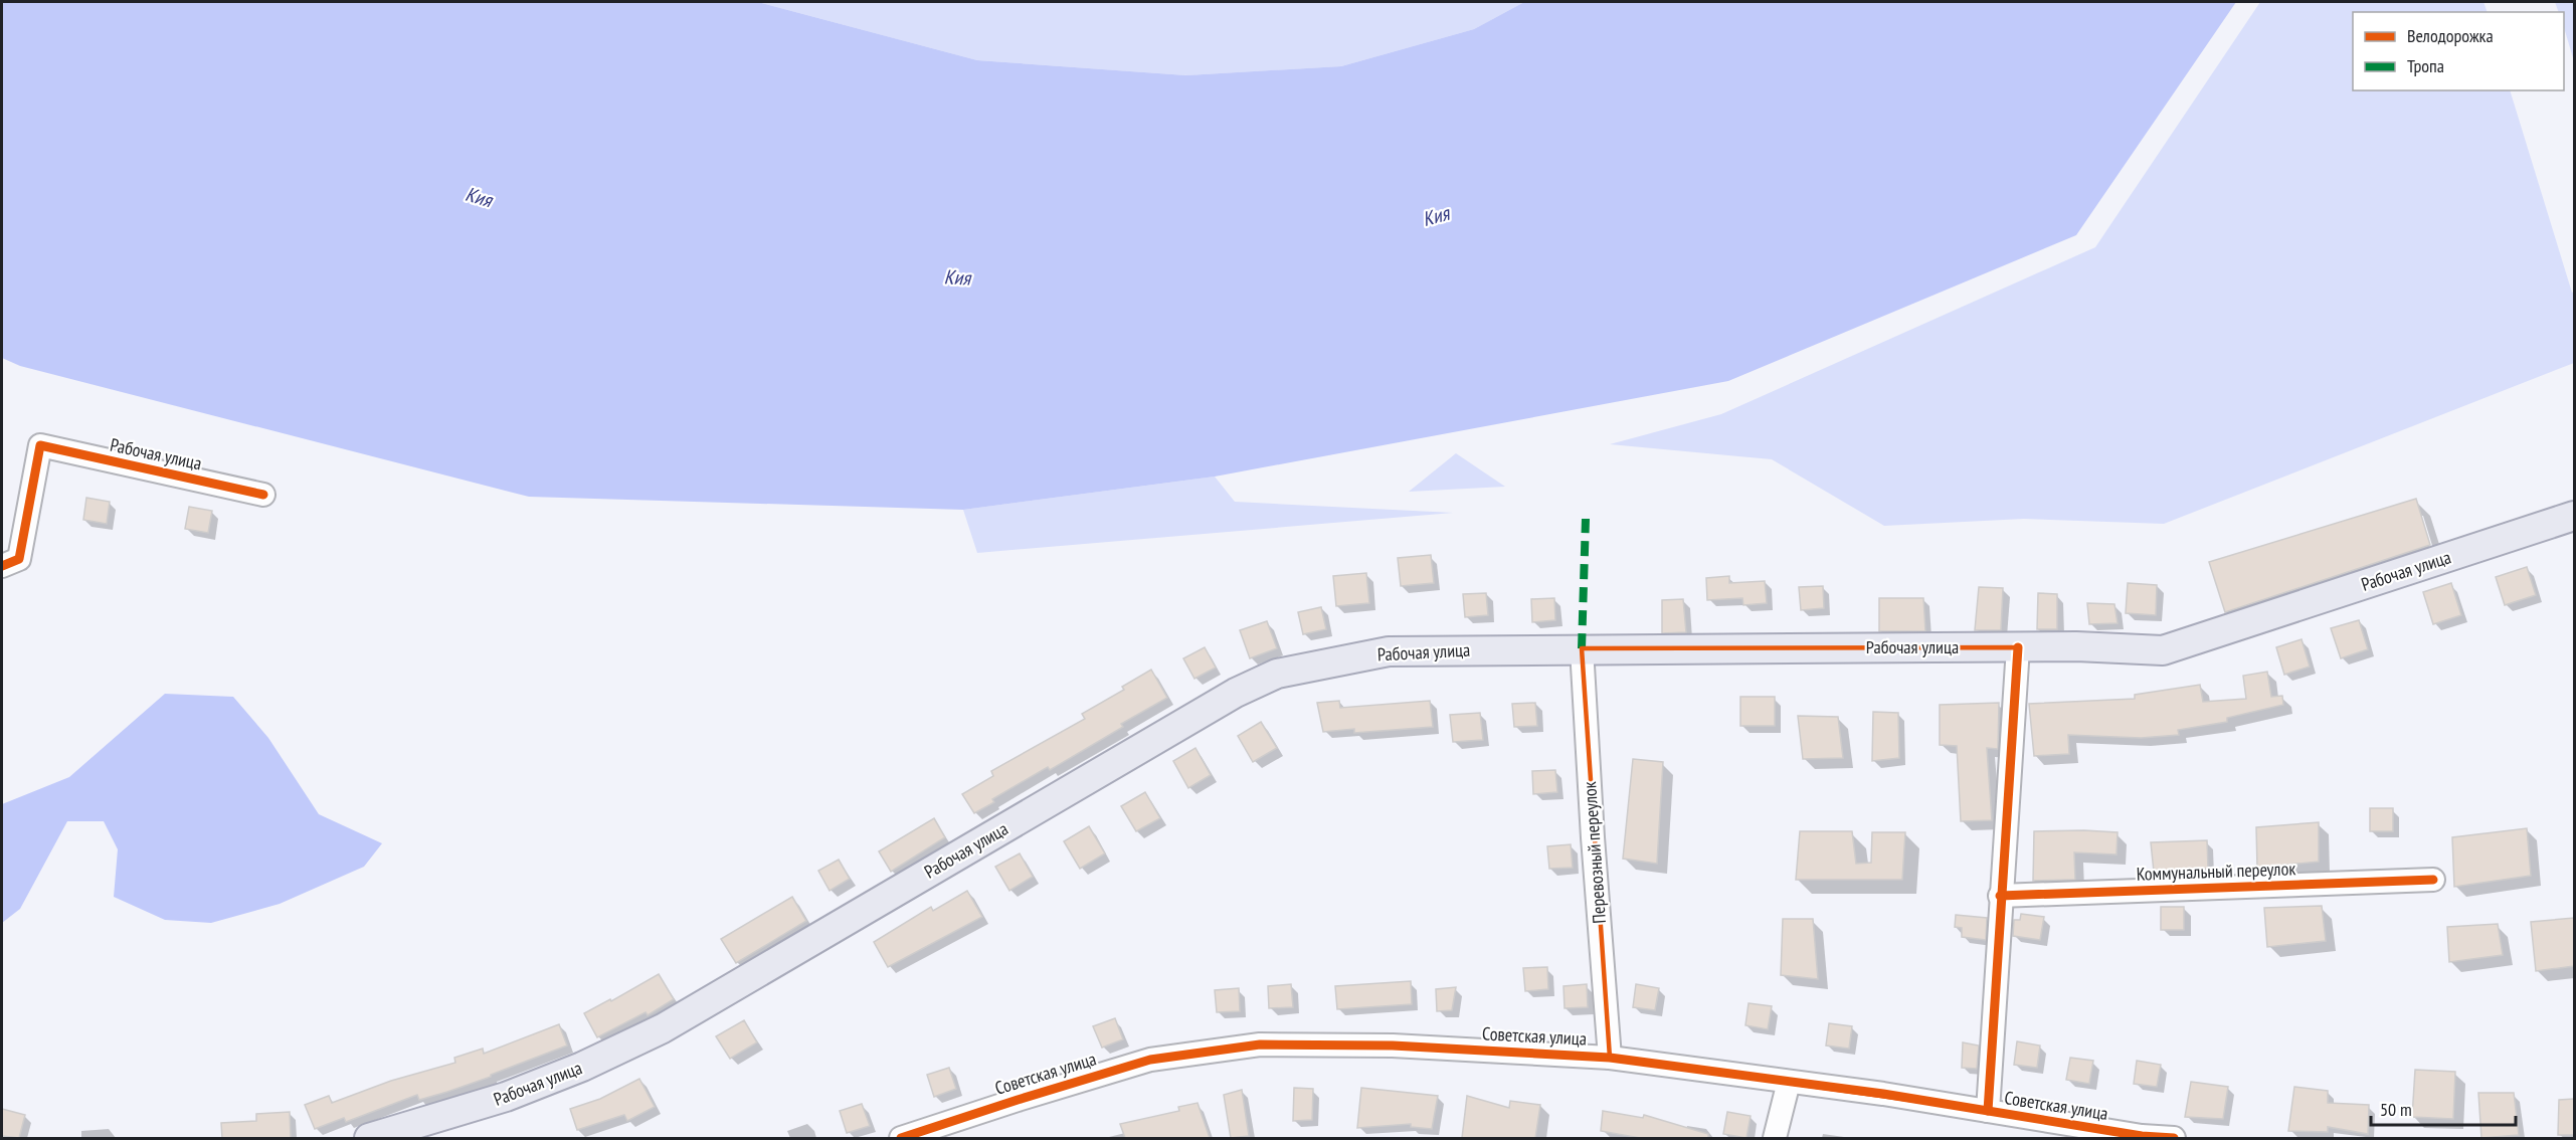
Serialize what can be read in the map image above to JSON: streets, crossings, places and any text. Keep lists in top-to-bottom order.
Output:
{
  "streets": {
    "main road": ["Рабочая улица"],
    "street": ["Перевозный переулок", "Коммунальный переулок", "Советская улица"]
  },
  "crossings": [
    ["Рабочая улица", "Перевозный переулок"],
    ["Перевозный переулок", "Советская улица"]
  ],
  "water": ["Кия"],
  "legend": ["Велодорожка", "Тропа"],
  "scale_bar": "50 m"
}
